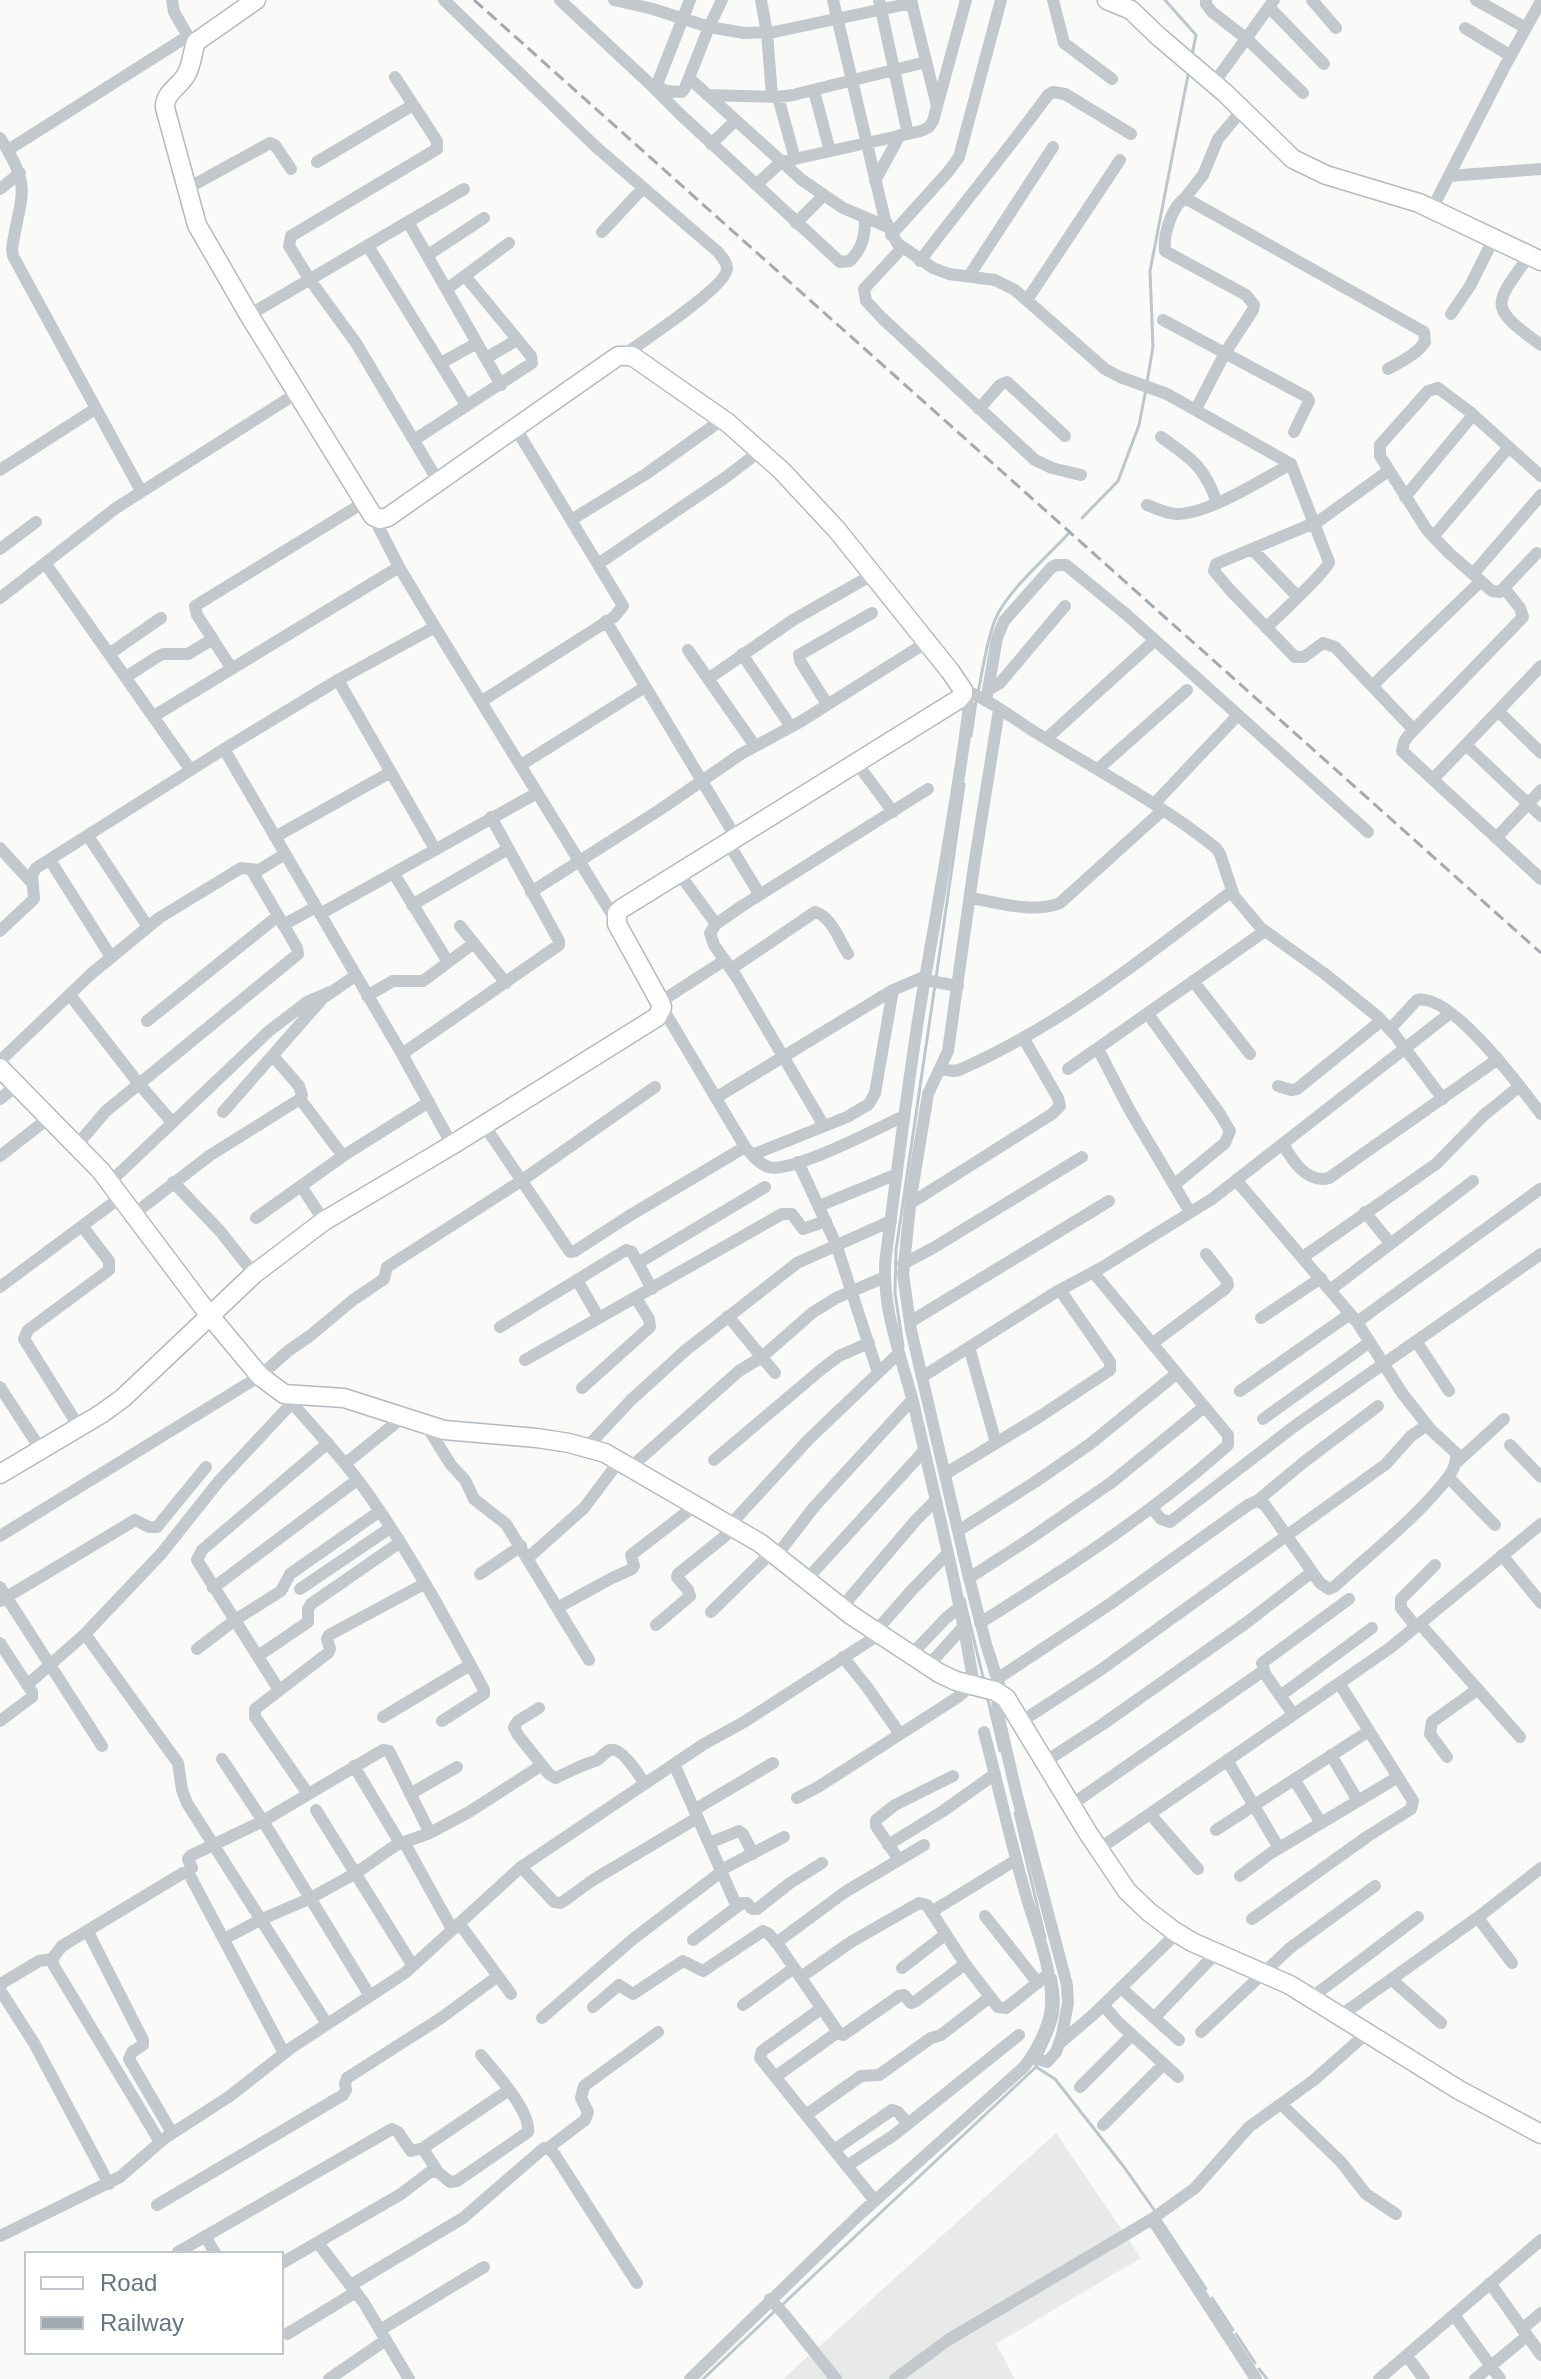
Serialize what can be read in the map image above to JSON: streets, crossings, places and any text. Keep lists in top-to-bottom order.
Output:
{
  "legend": ["Road", "Railway"]
}
